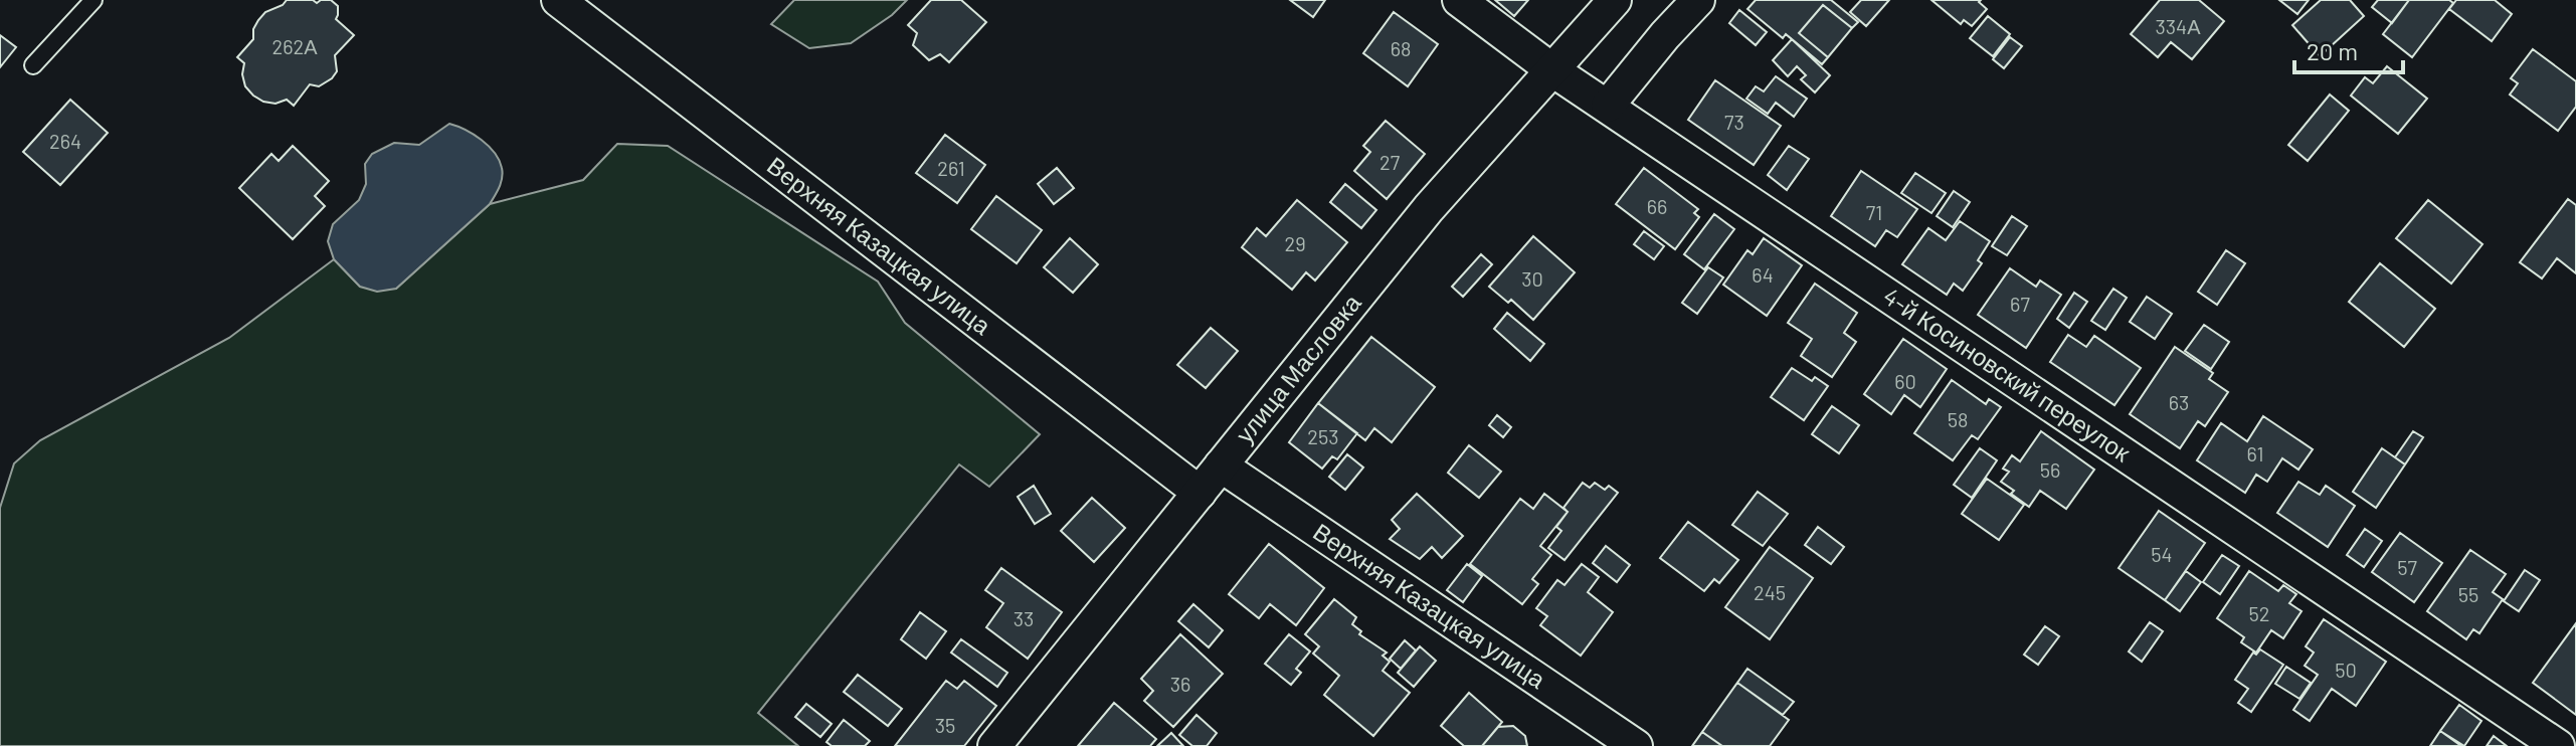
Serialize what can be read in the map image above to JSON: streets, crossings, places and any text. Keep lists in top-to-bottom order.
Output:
{
  "streets": {
    "street": ["Верхняя Казацкая улица", "улица Масловка", "4-й Косиновский переулок"]
  },
  "crossings": [
    ["Верхняя Казацкая улица", "улица Масловка"],
    ["улица Масловка", "4-й Косиновский переулок"]
  ],
  "house_numbers": [
    "334А",
    "262А",
    "68",
    "73",
    "264",
    "27",
    "261",
    "66",
    "71",
    "29",
    "64",
    "30",
    "67",
    "60",
    "63",
    "58",
    "253",
    "61",
    "56",
    "54",
    "57",
    "245",
    "55",
    "52",
    "33",
    "50",
    "36",
    "35"
  ],
  "scale_bar": "20 m"
}
